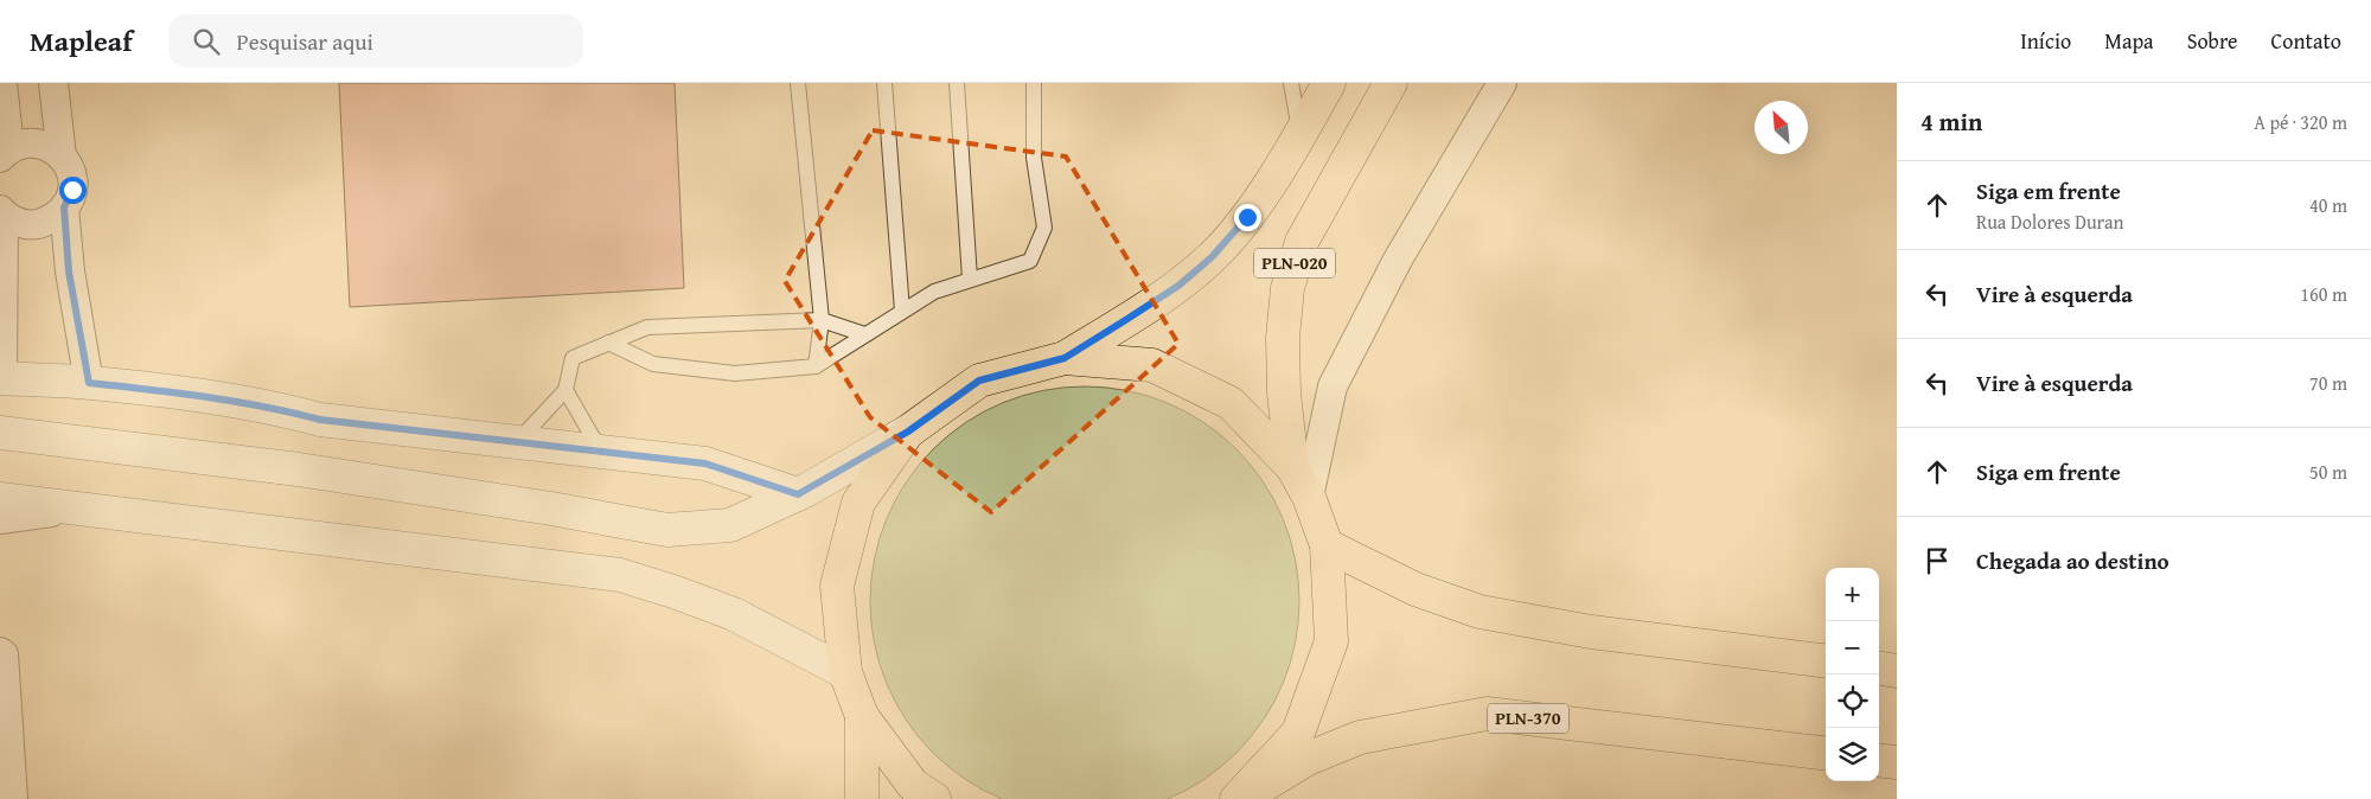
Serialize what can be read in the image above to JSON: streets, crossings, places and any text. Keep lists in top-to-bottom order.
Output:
{
  "streets": {
    "main road": ["PLN-020", "PLN-370"]
  },
  "crossings": [
    ["PLN-020", "PLN-370"]
  ],
  "north": "top left",
  "page": {
    "header": "Mapleaf",
    "search": "Pesquisar aqui",
    "nav": [
      "Início",
      "Mapa",
      "Sobre",
      "Contato"
    ],
    "heading": ["4 min", "A pé · 320 m"],
    "list": [
      ["Siga em frente", "Rua Dolores Duran", "40 m"],
      ["Vire à esquerda", "160 m"],
      ["Vire à esquerda", "70 m"],
      ["Siga em frente", "50 m"],
      "Chegada ao destino"
    ],
    "map_buttons": ["+", "−"]
  }
}
